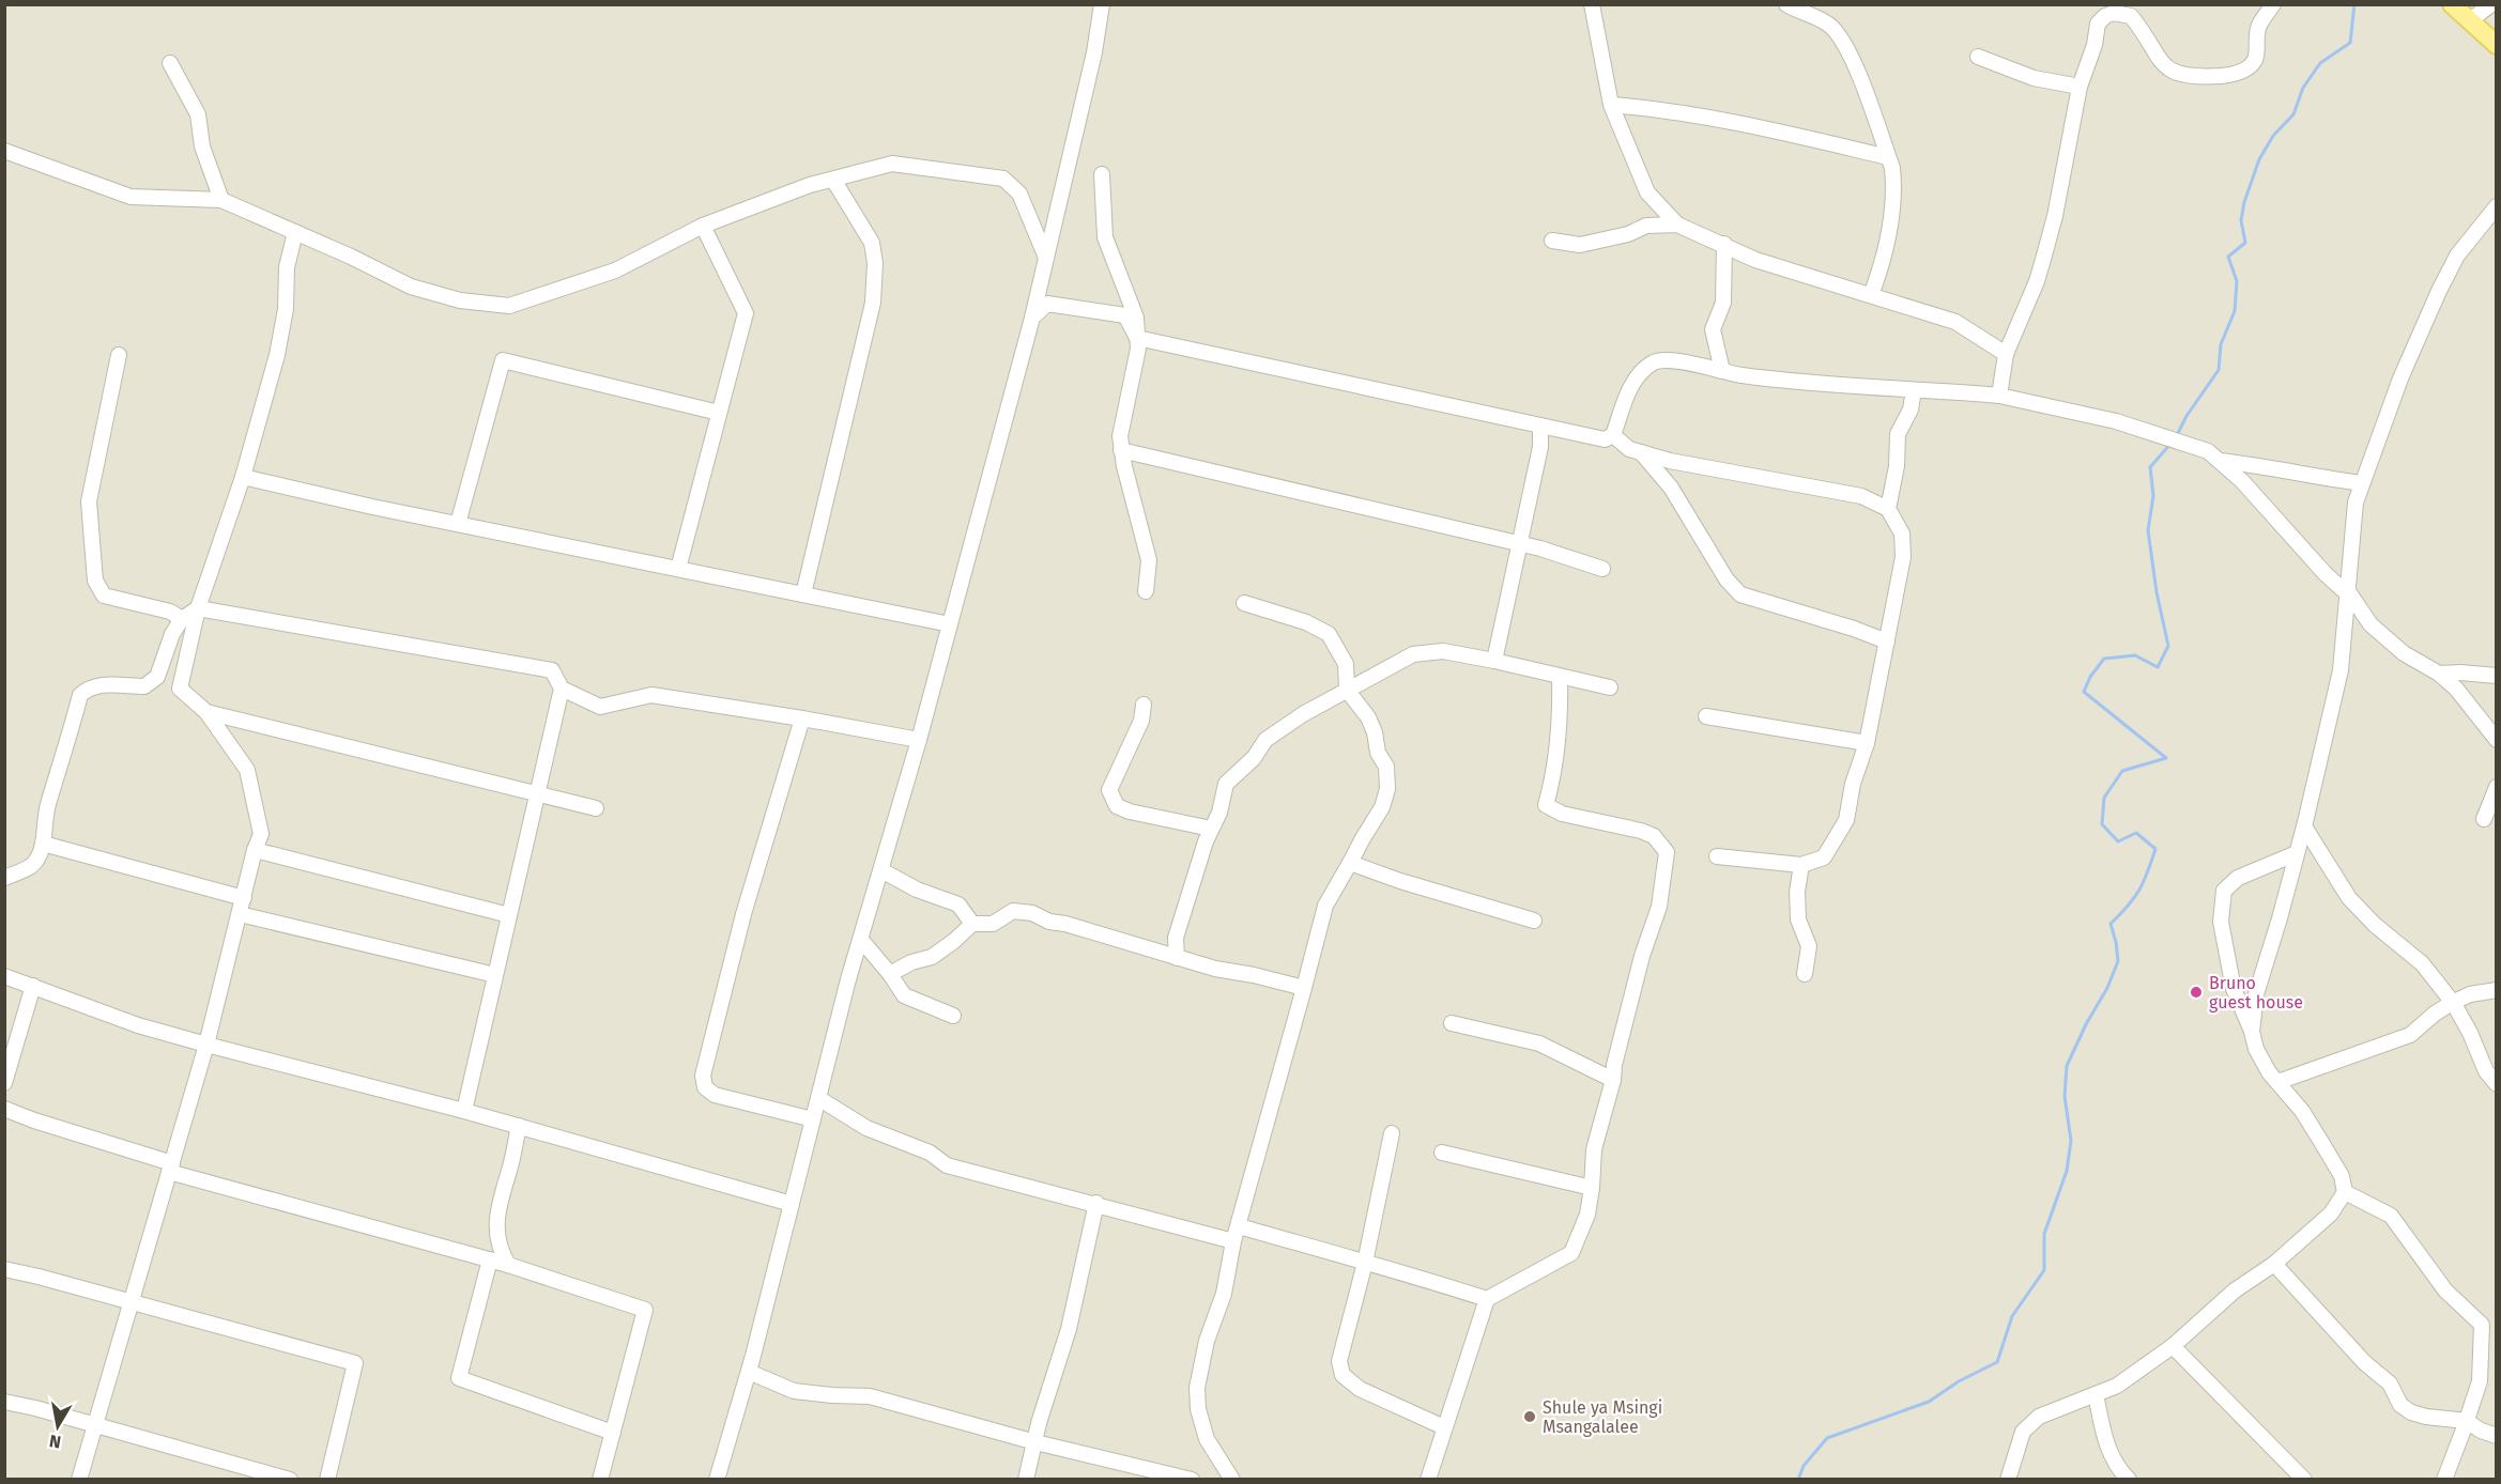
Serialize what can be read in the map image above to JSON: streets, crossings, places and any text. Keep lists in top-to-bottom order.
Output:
{
  "places": ["Bruno guest house", "Shule ya Msingi Msangalalee"],
  "north": "bottom"
}
